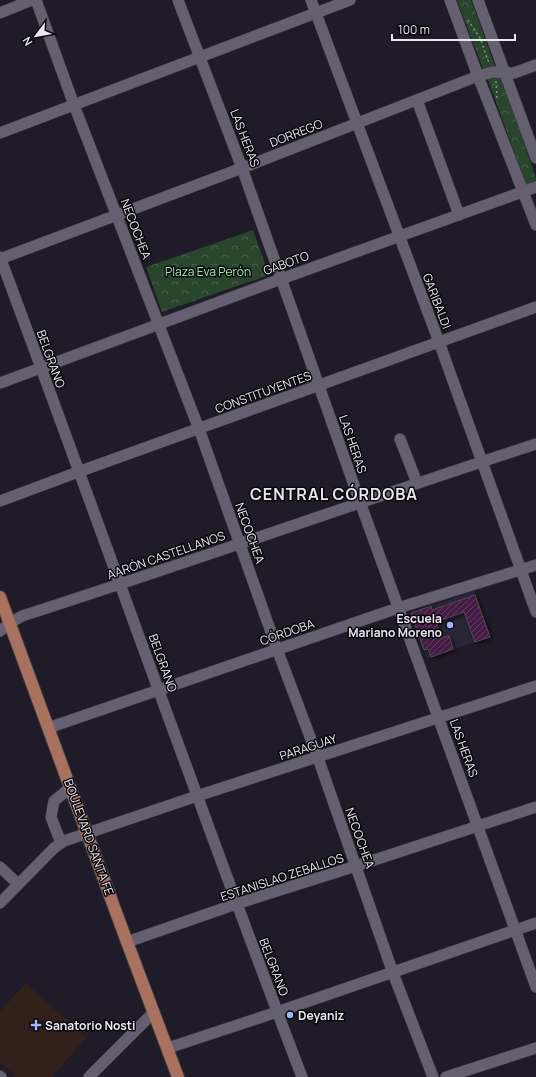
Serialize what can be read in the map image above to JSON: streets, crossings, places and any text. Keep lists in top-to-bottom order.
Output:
{
  "streets": {
    "main road": ["BOULEVARD SANTA FE"],
    "street": [
      "DORREGO",
      "LAS HERAS",
      "NECOCHEA",
      "GABOTO",
      "GARIBALDI",
      "BELGRANO",
      "CONSTITUYENTES",
      "AARÓN CASTELLANOS",
      "CÓRDOBA",
      "PARAGUAY",
      "ESTANISLAO ZEBALLOS"
    ]
  },
  "crossings": [
    ["DORREGO", "LAS HERAS"],
    ["DORREGO", "NECOCHEA"],
    ["DORREGO", "GARIBALDI"],
    ["DORREGO", "BELGRANO"],
    ["LAS HERAS", "GABOTO"],
    ["LAS HERAS", "CONSTITUYENTES"],
    ["LAS HERAS", "AARÓN CASTELLANOS"],
    ["LAS HERAS", "CÓRDOBA"],
    ["LAS HERAS", "PARAGUAY"],
    ["LAS HERAS", "ESTANISLAO ZEBALLOS"],
    ["NECOCHEA", "GABOTO"],
    ["NECOCHEA", "CONSTITUYENTES"],
    ["NECOCHEA", "AARÓN CASTELLANOS"],
    ["NECOCHEA", "CÓRDOBA"],
    ["NECOCHEA", "PARAGUAY"],
    ["NECOCHEA", "ESTANISLAO ZEBALLOS"],
    ["GABOTO", "GARIBALDI"],
    ["GABOTO", "BELGRANO"],
    ["GARIBALDI", "CONSTITUYENTES"],
    ["GARIBALDI", "AARÓN CASTELLANOS"],
    ["GARIBALDI", "CÓRDOBA"],
    ["BELGRANO", "CONSTITUYENTES"],
    ["BELGRANO", "AARÓN CASTELLANOS"],
    ["BELGRANO", "CÓRDOBA"],
    ["BELGRANO", "PARAGUAY"],
    ["BELGRANO", "ESTANISLAO ZEBALLOS"],
    ["AARÓN CASTELLANOS", "BOULEVARD SANTA FE"],
    ["CÓRDOBA", "BOULEVARD SANTA FE"],
    ["PARAGUAY", "BOULEVARD SANTA FE"],
    ["BOULEVARD SANTA FE", "ESTANISLAO ZEBALLOS"]
  ],
  "districts": ["CENTRAL CÓRDOBA"],
  "parks": ["Plaza Eva Perón"],
  "places": {
    "other": ["Escuela Mariano Moreno", "Deyaniz"],
    "health": ["Sanatorio Nosti"]
  },
  "scale_bar": "100 m",
  "north": "bottom left"
}
